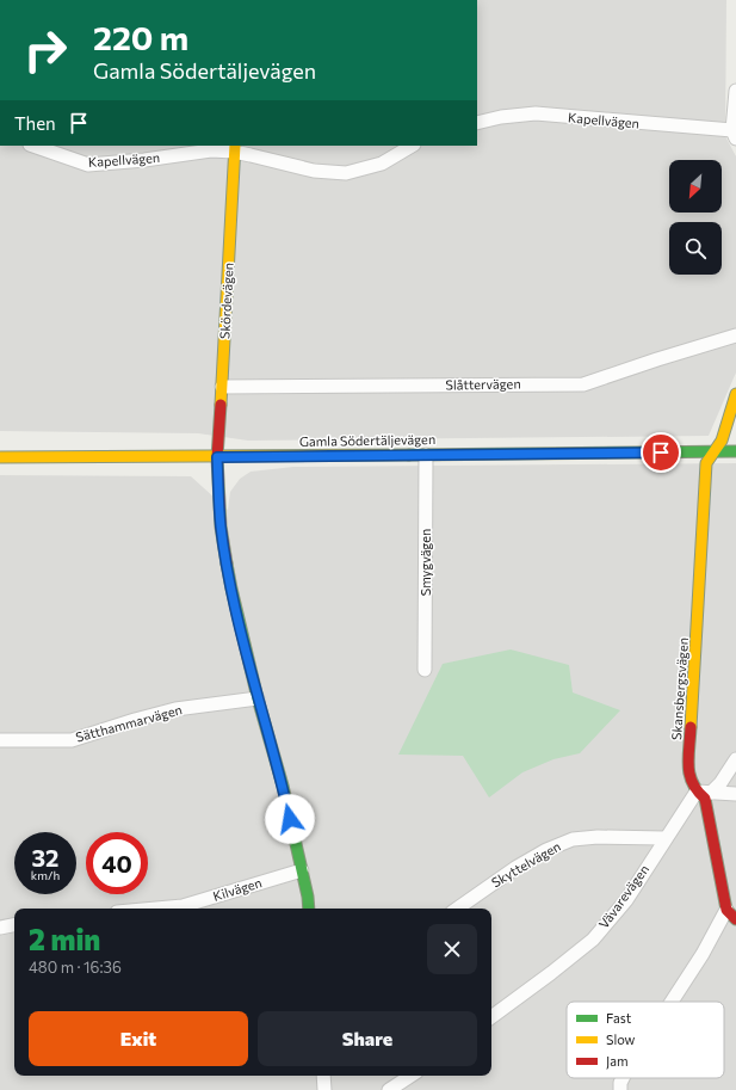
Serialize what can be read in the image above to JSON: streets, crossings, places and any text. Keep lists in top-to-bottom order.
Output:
{
  "streets": {
    "street": [
      "Kapellvägen",
      "Skördevägen",
      "Slåttervägen",
      "Gamla Södertäljevägen",
      "Smygvägen",
      "Skansbergsvägen",
      "Sätthammarvägen",
      "Skyttelvägen",
      "Kilvägen",
      "Vävarevägen"
    ]
  },
  "crossings": [
    ["Kapellvägen", "Skördevägen"],
    ["Skördevägen", "Slåttervägen"],
    ["Skördevägen", "Gamla Södertäljevägen"],
    ["Skördevägen", "Sätthammarvägen"],
    ["Skördevägen", "Kilvägen"],
    ["Gamla Södertäljevägen", "Smygvägen"],
    ["Gamla Södertäljevägen", "Skansbergsvägen"],
    ["Skansbergsvägen", "Vävarevägen"],
    ["Skyttelvägen", "Vävarevägen"]
  ],
  "legend": ["Fast", "Slow", "Jam"],
  "north": "bottom left",
  "page": {
    "turn": ["220 m", "Gamla Södertäljevägen"],
    "then": "Then",
    "speed": "32 km/h",
    "limit": "40",
    "heading": ["2 min", "480 m · 16:36"],
    "buttons": ["Exit", "Share"]
  }
}
